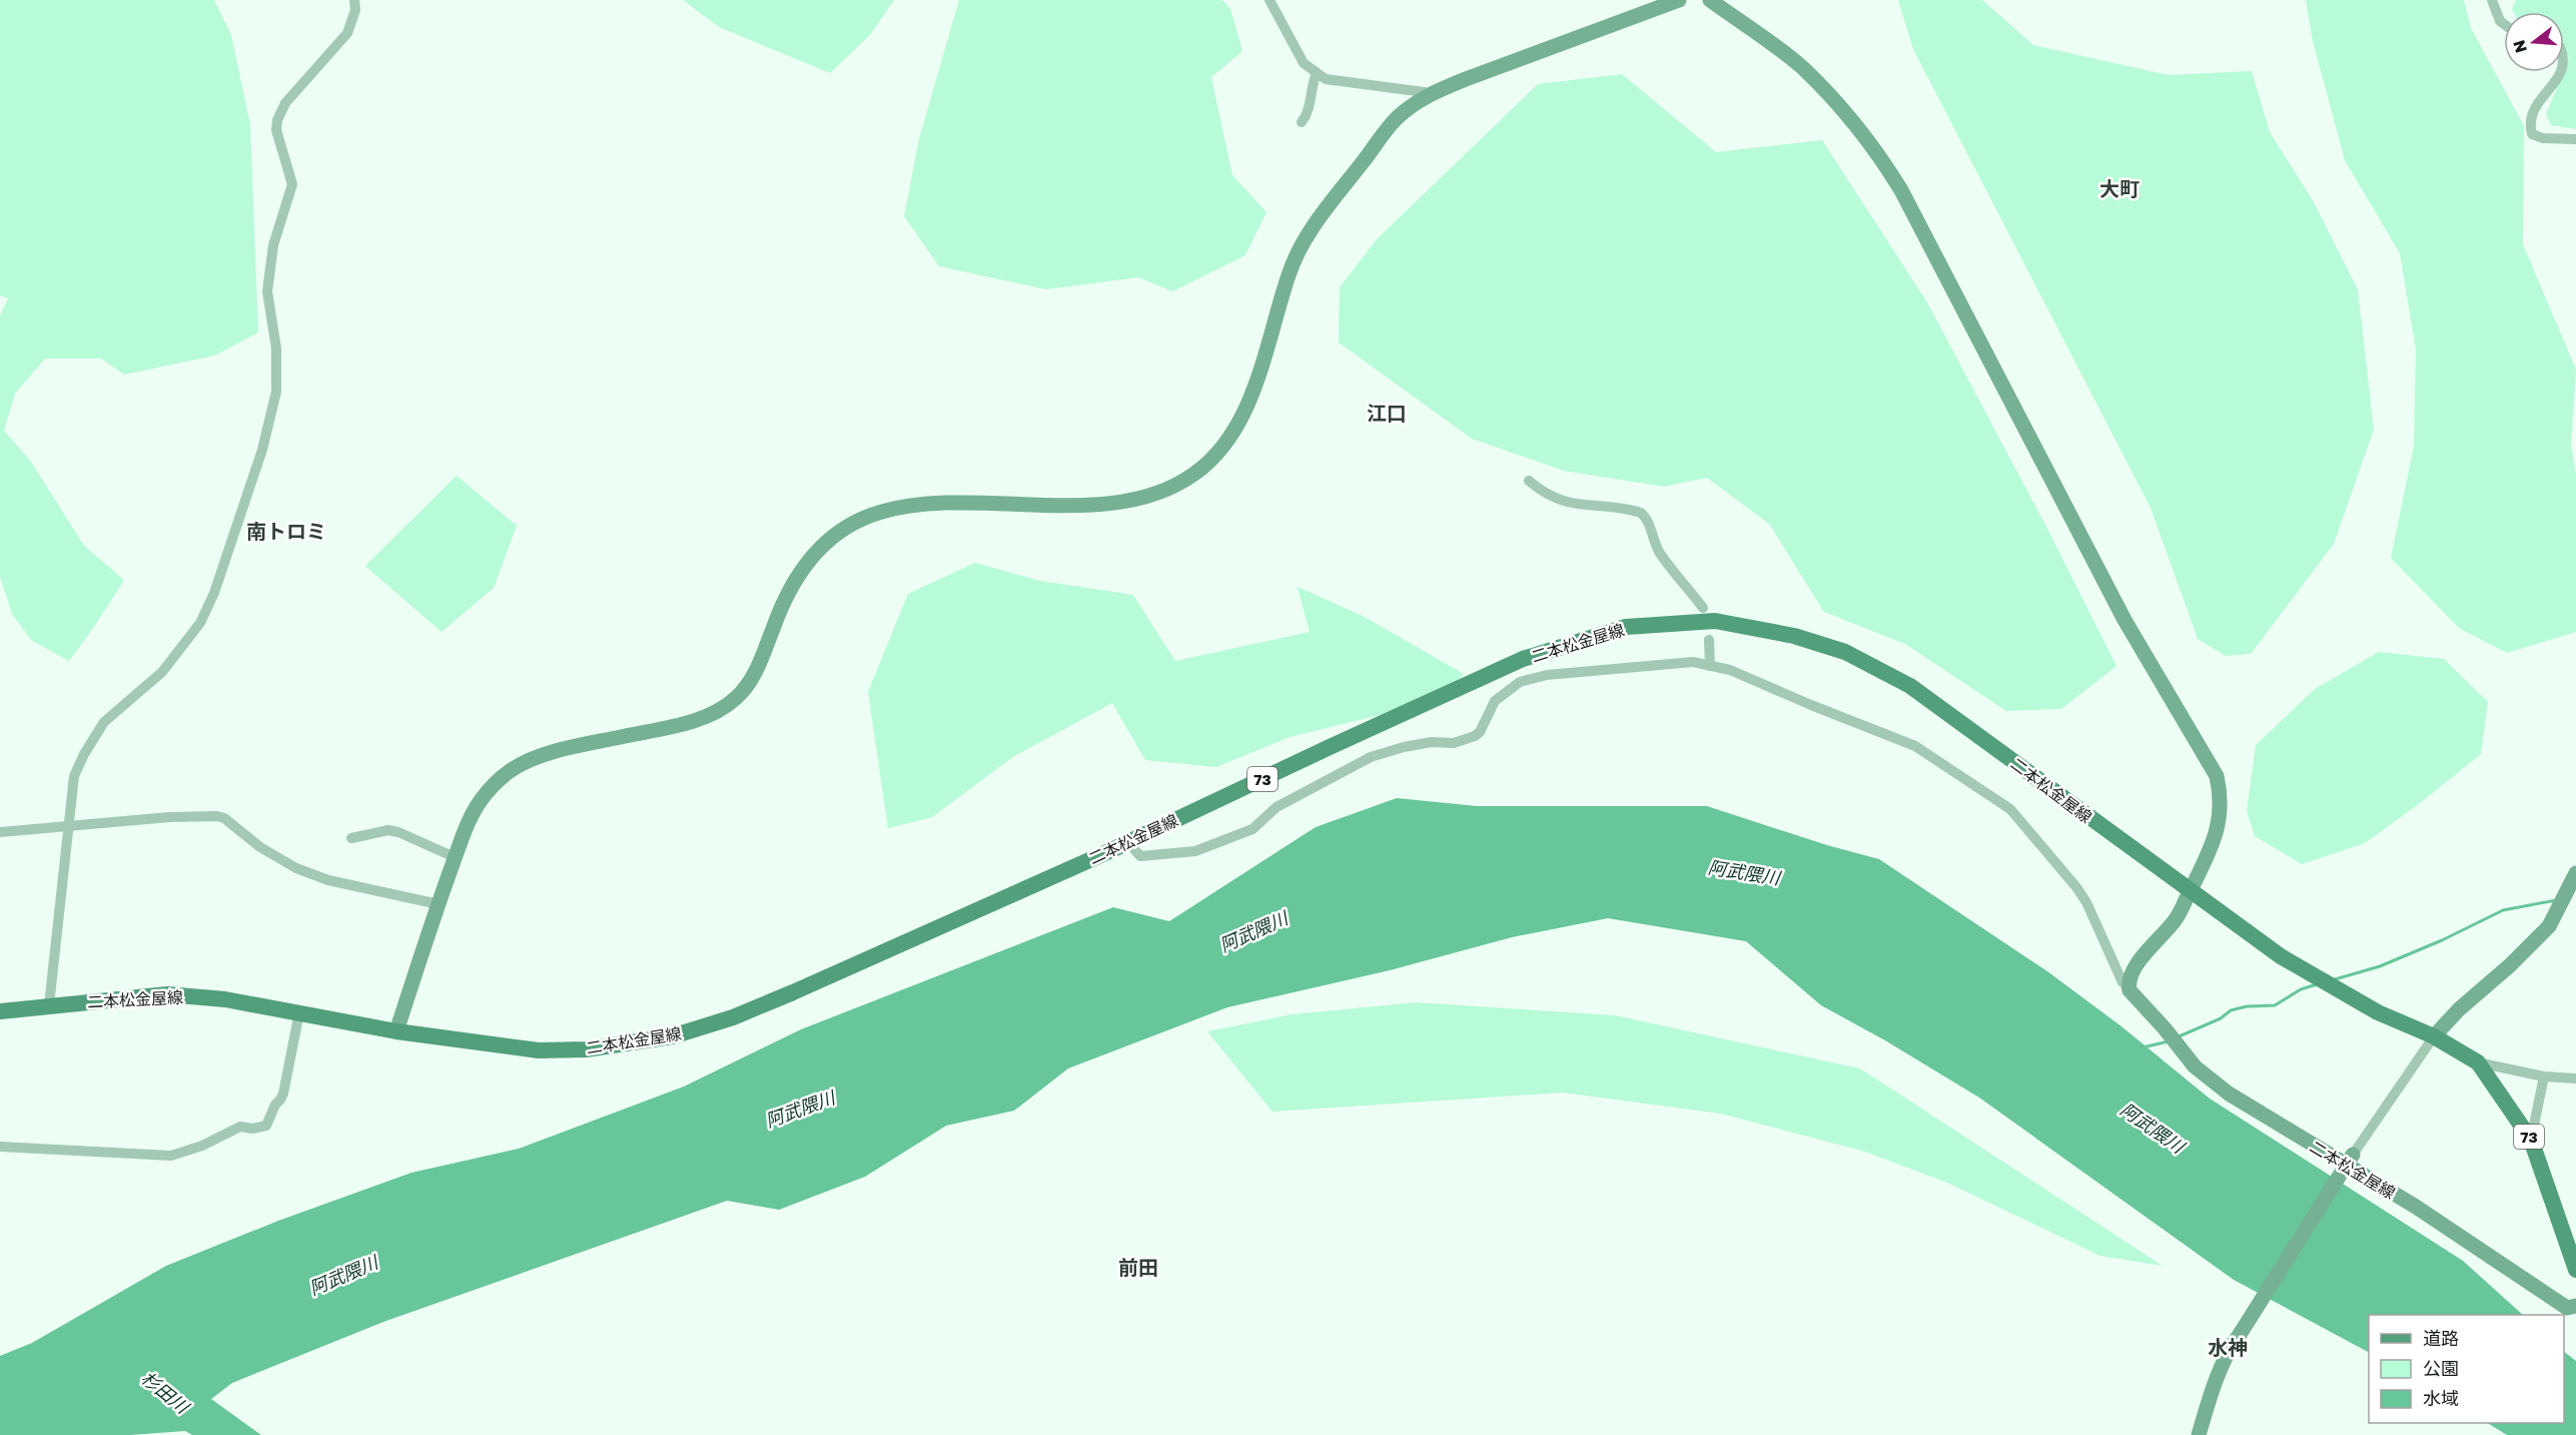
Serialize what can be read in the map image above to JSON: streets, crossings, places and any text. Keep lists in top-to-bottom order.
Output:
{
  "streets": {
    "main road": ["二本松金屋線", "73"]
  },
  "districts": [
    "大町",
    "江口",
    "南トロミ",
    "前田",
    "水神"
  ],
  "water": ["阿武隈川", "杉田川"],
  "legend": ["道路", "公園", "水域"],
  "north": "left"
}
